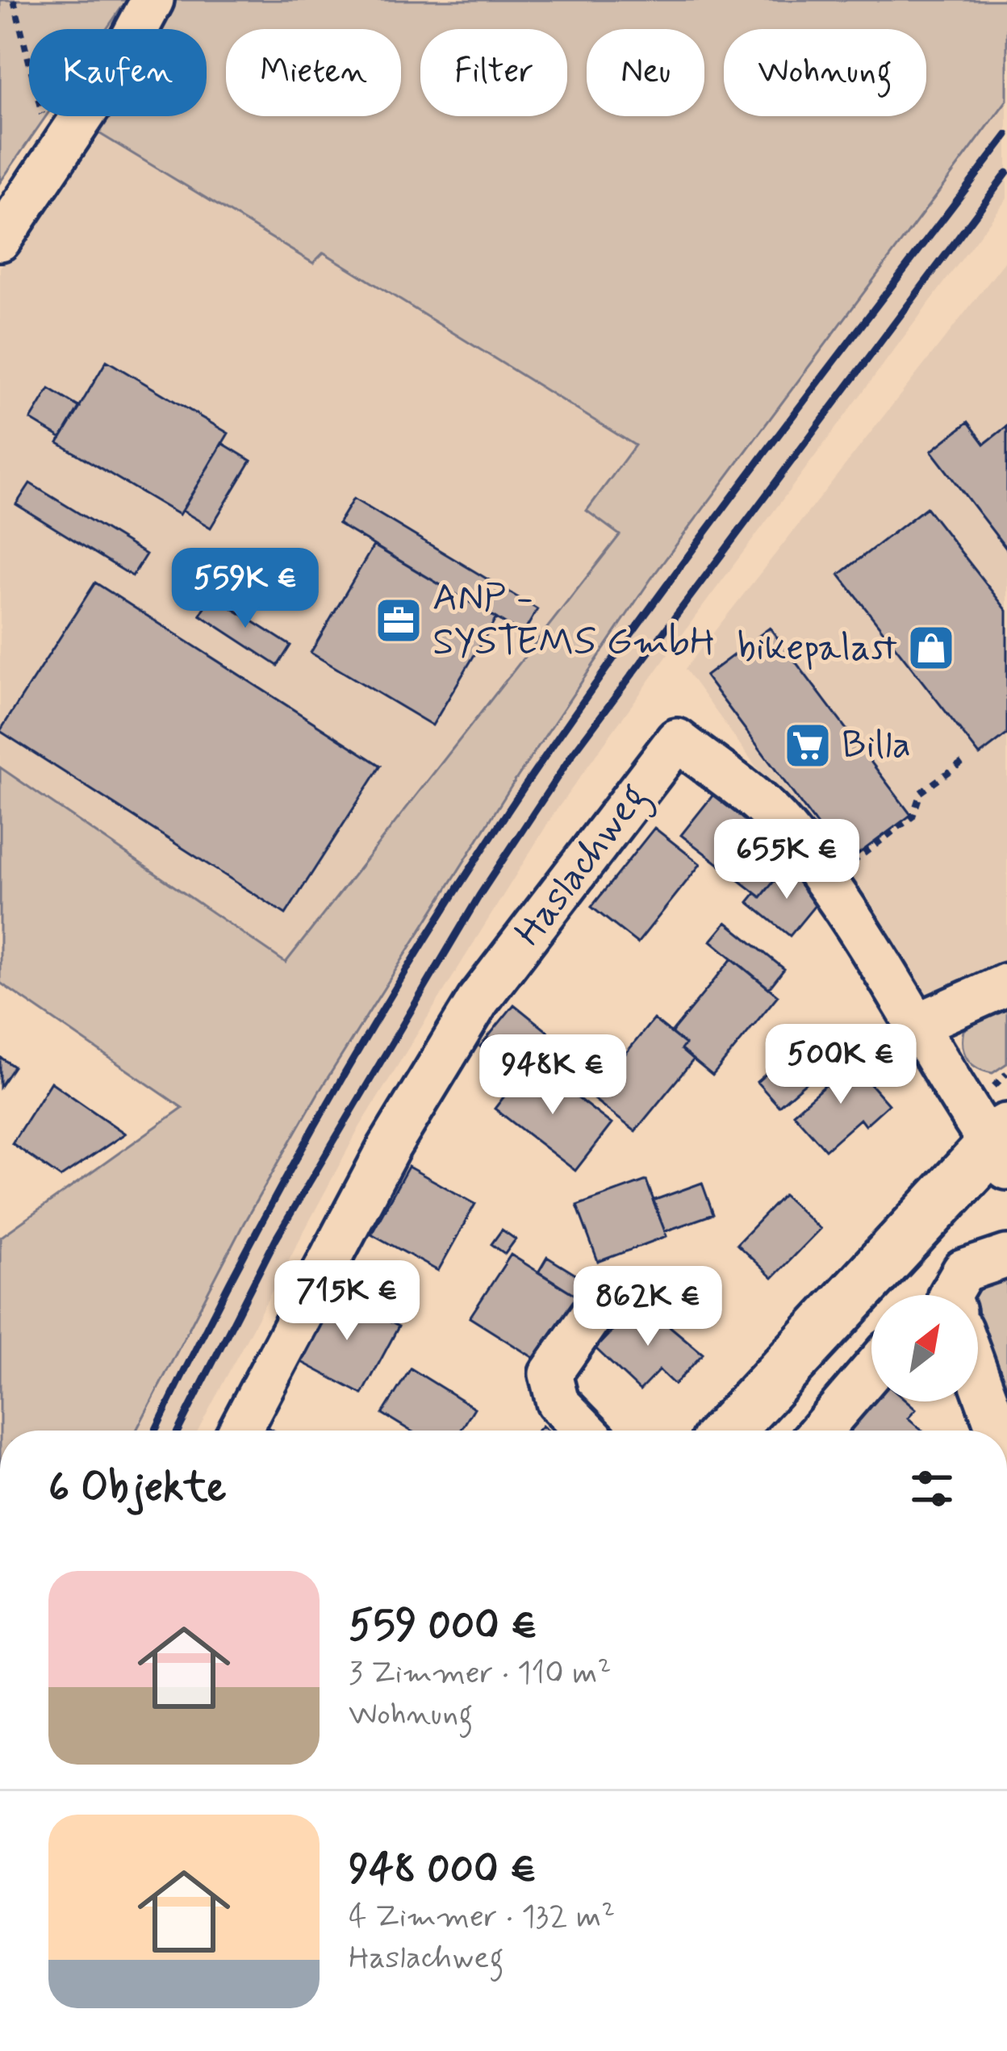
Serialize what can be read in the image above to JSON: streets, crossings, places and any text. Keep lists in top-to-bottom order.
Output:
{
  "streets": {
    "street": ["Haslachweg"]
  },
  "places": {
    "office": ["ANP - SYSTEMS GmbH"],
    "shop": ["bikepalast"],
    "supermarket": ["Billa"]
  },
  "north": "top right",
  "page": {
    "chip": [
      "Kaufen",
      "Mieten",
      "Filter",
      "Neu",
      "Wohnung"
    ],
    "price": [
      "559K €",
      "655K €",
      "500K €",
      "948K €",
      "715K €",
      "862K €"
    ],
    "heading": "6 Objekte",
    "list": [
      {
        "name": "559 000 €",
        "note": "3 Zimmer · 110 m² · Wohnung"
      },
      {
        "name": "948 000 €",
        "note": "4 Zimmer · 132 m² · Haslachweg"
      }
    ]
  }
}
